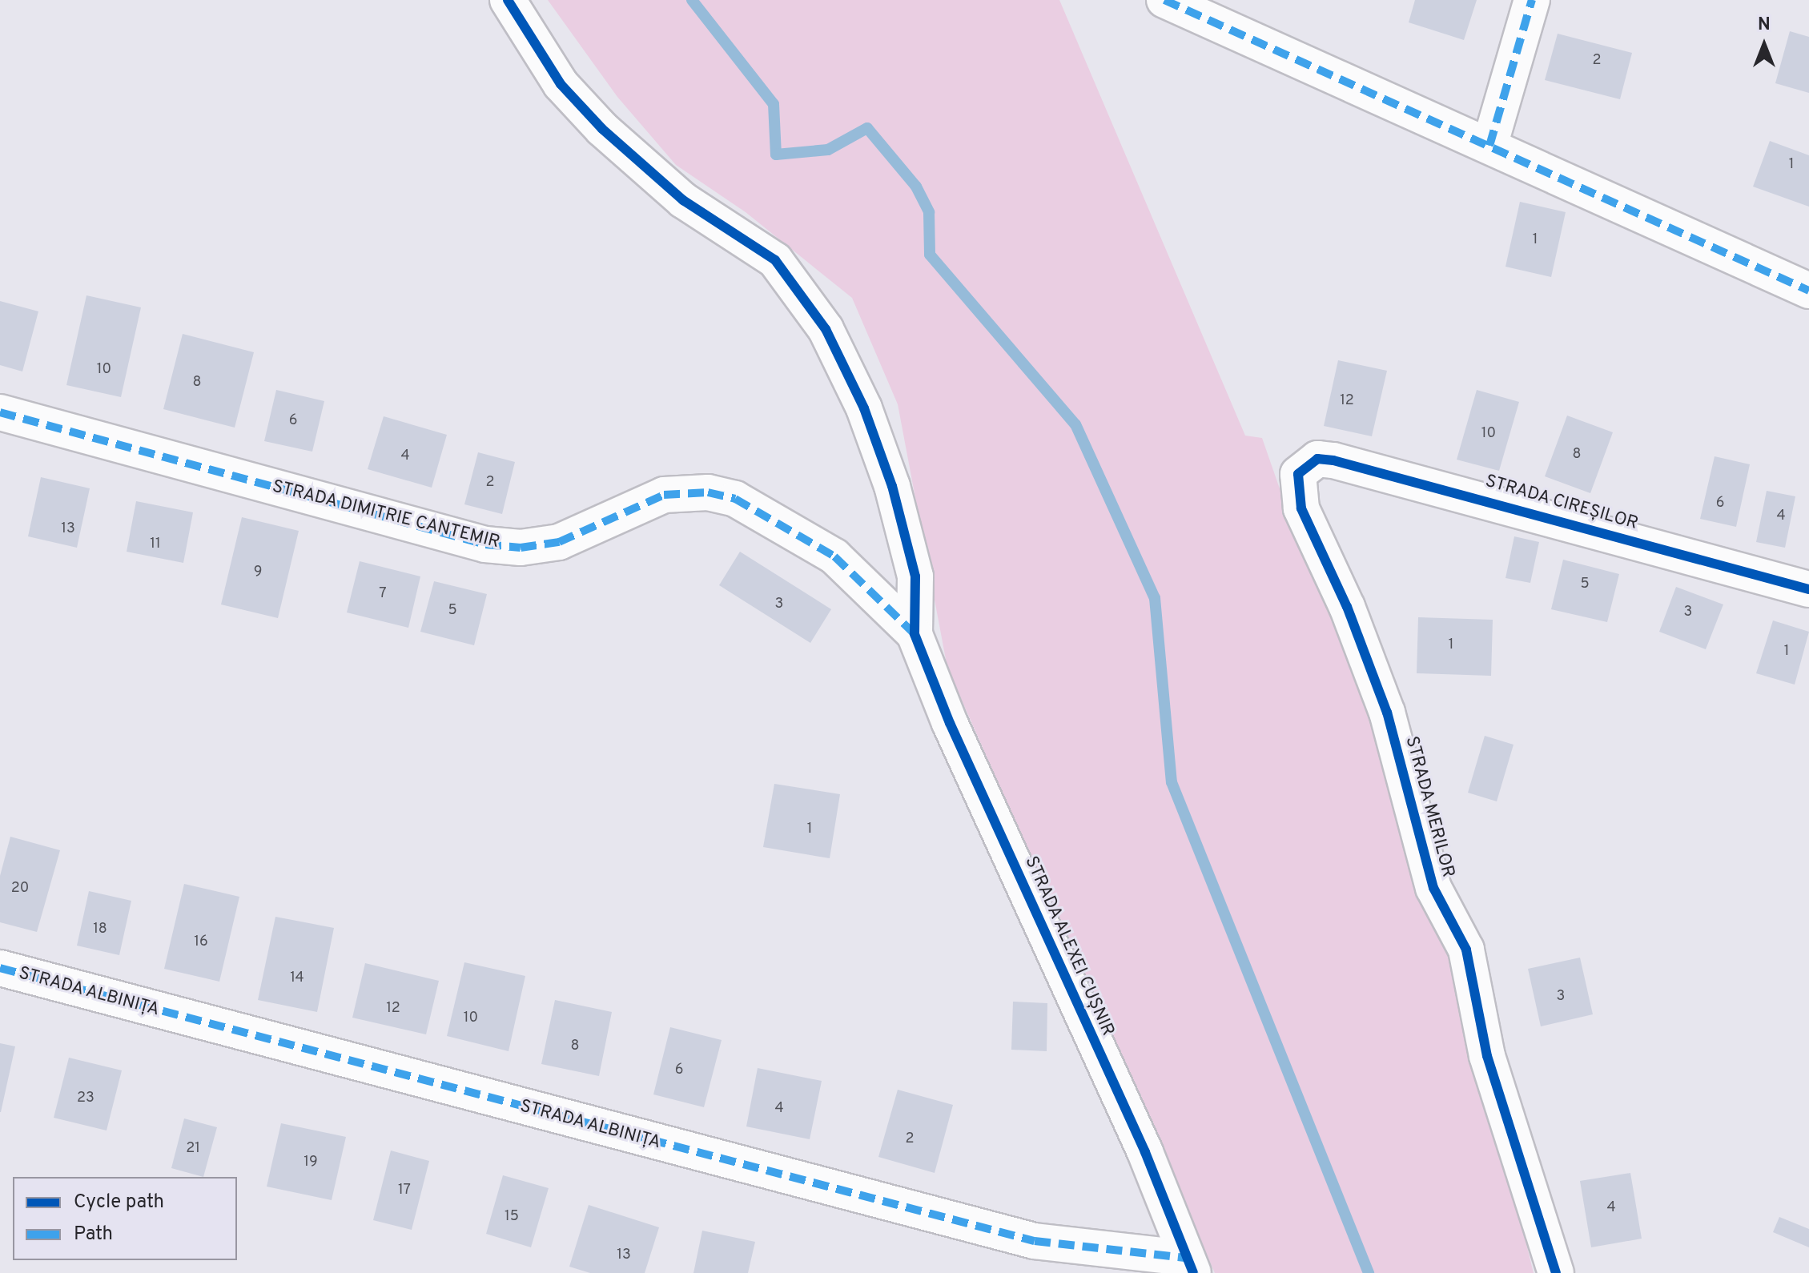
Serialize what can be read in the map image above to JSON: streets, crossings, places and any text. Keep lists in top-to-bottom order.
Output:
{
  "streets": {
    "street": [
      "STRADA CIREȘILOR",
      "STRADA DIMITRIE CANTEMIR",
      "STRADA MERILOR",
      "STRADA ALEXEI CUȘNIR",
      "STRADA ALBINIȚA"
    ]
  },
  "crossings": [
    ["STRADA CIREȘILOR", "STRADA MERILOR"],
    ["STRADA DIMITRIE CANTEMIR", "STRADA ALEXEI CUȘNIR"],
    ["STRADA ALEXEI CUȘNIR", "STRADA ALBINIȚA"]
  ],
  "house_numbers": [
    "2",
    "1",
    "1",
    "10",
    "8",
    "12",
    "6",
    "10",
    "8",
    "4",
    "2",
    "6",
    "4",
    "13",
    "11",
    "9",
    "5",
    "7",
    "3",
    "5",
    "3",
    "1",
    "1",
    "1",
    "20",
    "18",
    "16",
    "14",
    "3",
    "12",
    "10",
    "8",
    "6",
    "23",
    "4",
    "2",
    "21",
    "19",
    "17",
    "4",
    "15",
    "13"
  ],
  "legend": ["Cycle path", "Path"],
  "north": "top"
}
